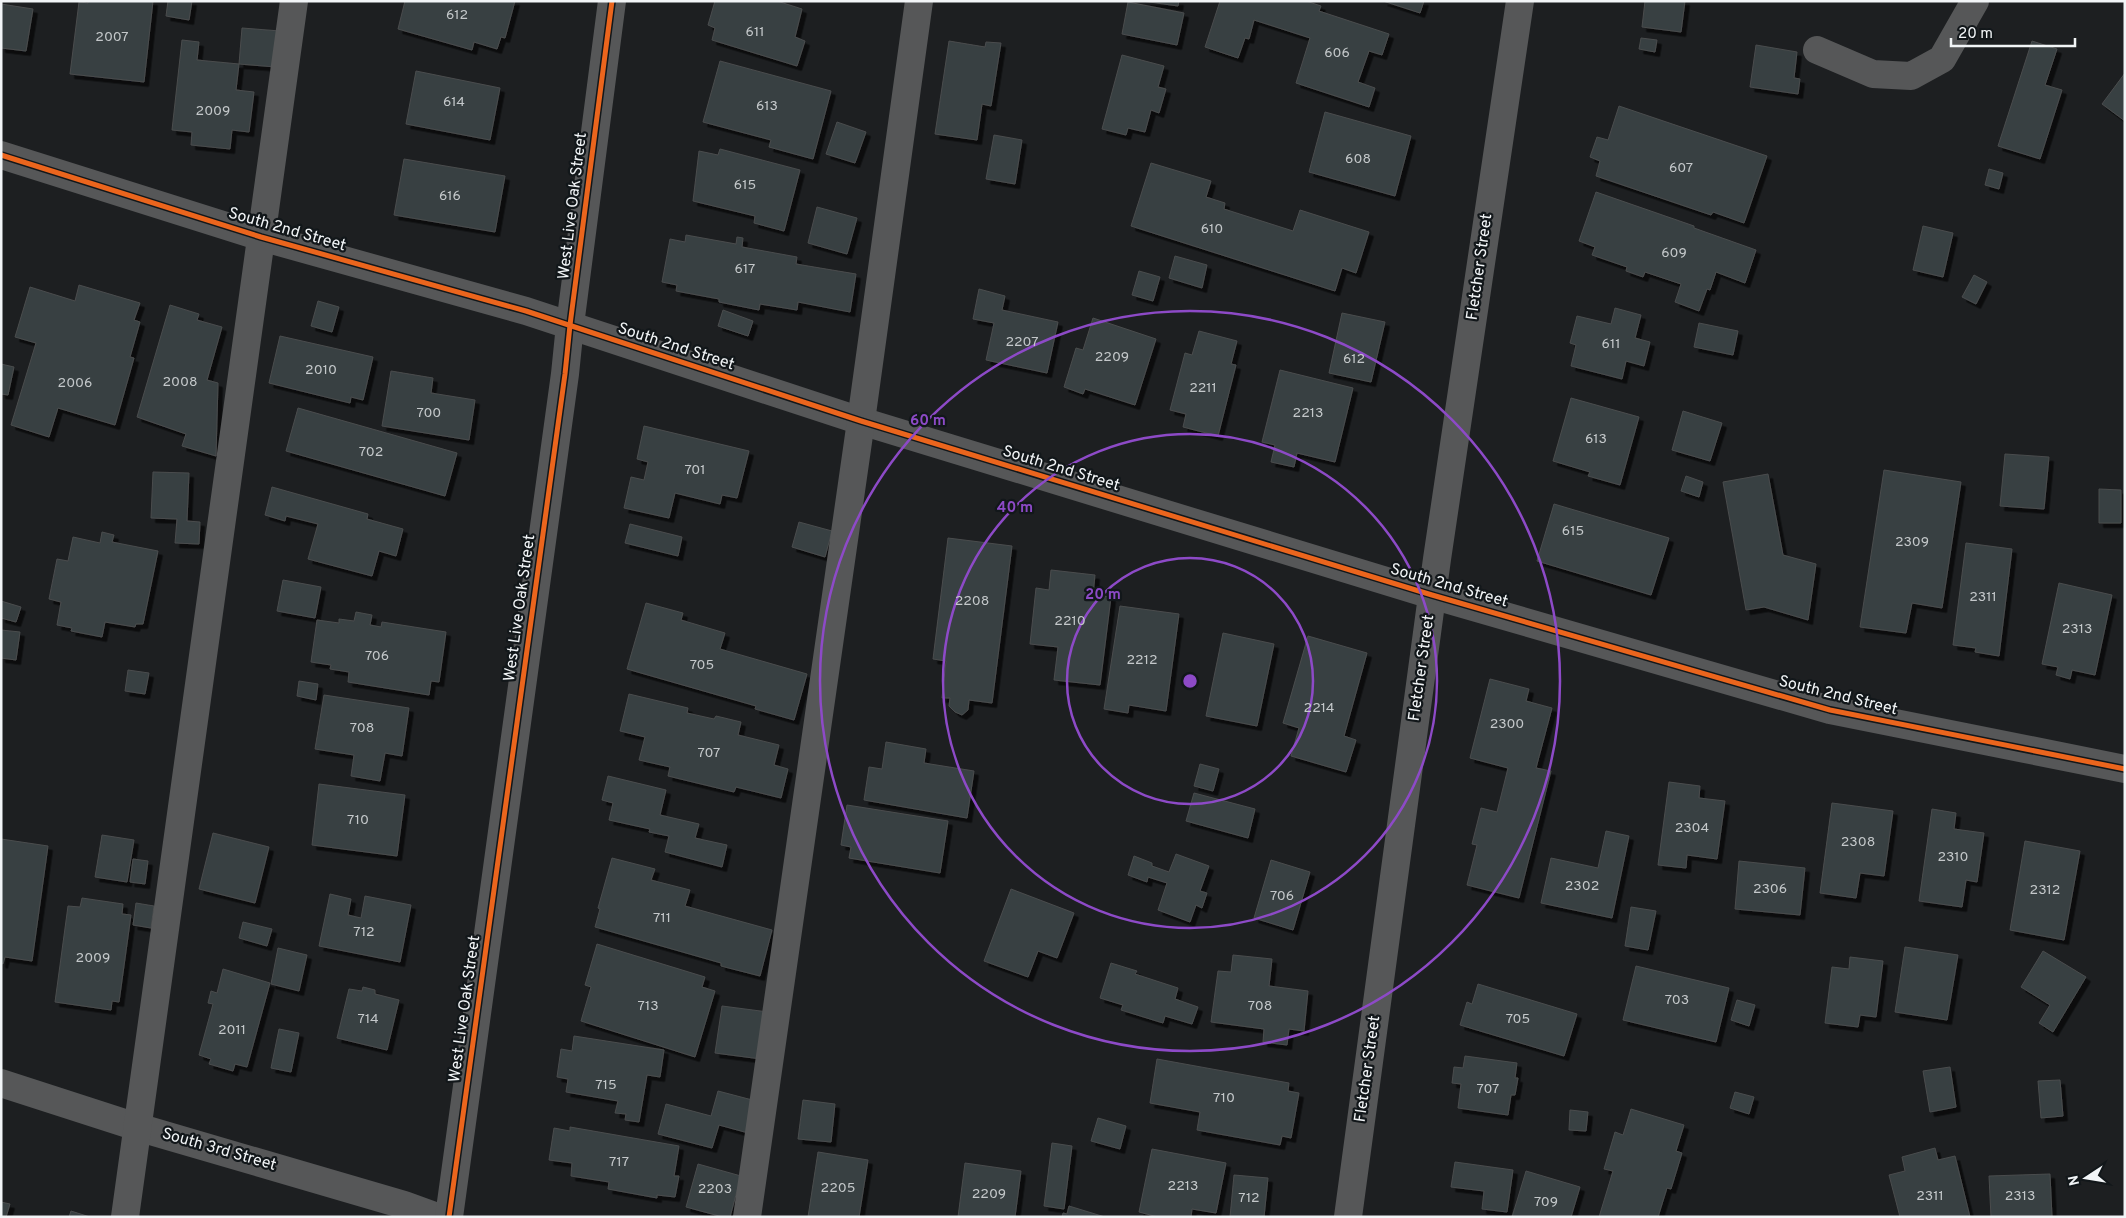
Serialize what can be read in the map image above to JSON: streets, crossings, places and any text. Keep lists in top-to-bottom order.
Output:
{
  "streets": {
    "street": [
      "West Live Oak Street",
      "South 2nd Street",
      "Fletcher Street",
      "South 3rd Street"
    ]
  },
  "crossings": [
    ["West Live Oak Street", "South 2nd Street"],
    ["South 2nd Street", "Fletcher Street"]
  ],
  "house_numbers": [
    "612",
    "611",
    "2007",
    "606",
    "614",
    "613",
    "2009",
    "608",
    "607",
    "615",
    "616",
    "610",
    "609",
    "617",
    "2207",
    "611",
    "2209",
    "612",
    "2010",
    "2008",
    "2006",
    "2211",
    "700",
    "2213",
    "613",
    "702",
    "701",
    "615",
    "2309",
    "2311",
    "2208",
    "2210",
    "2313",
    "706",
    "2212",
    "705",
    "2214",
    "2300",
    "708",
    "707",
    "710",
    "2304",
    "2308",
    "2310",
    "2302",
    "2306",
    "2312",
    "706",
    "711",
    "712",
    "2009",
    "703",
    "713",
    "708",
    "714",
    "705",
    "2011",
    "715",
    "707",
    "710",
    "717",
    "2213",
    "2205",
    "2203",
    "2209",
    "2311",
    "2313",
    "712",
    "709"
  ],
  "scale_bar": "20 m",
  "north": "left",
  "rings": ["60 m", "40 m", "20 m"]
}
